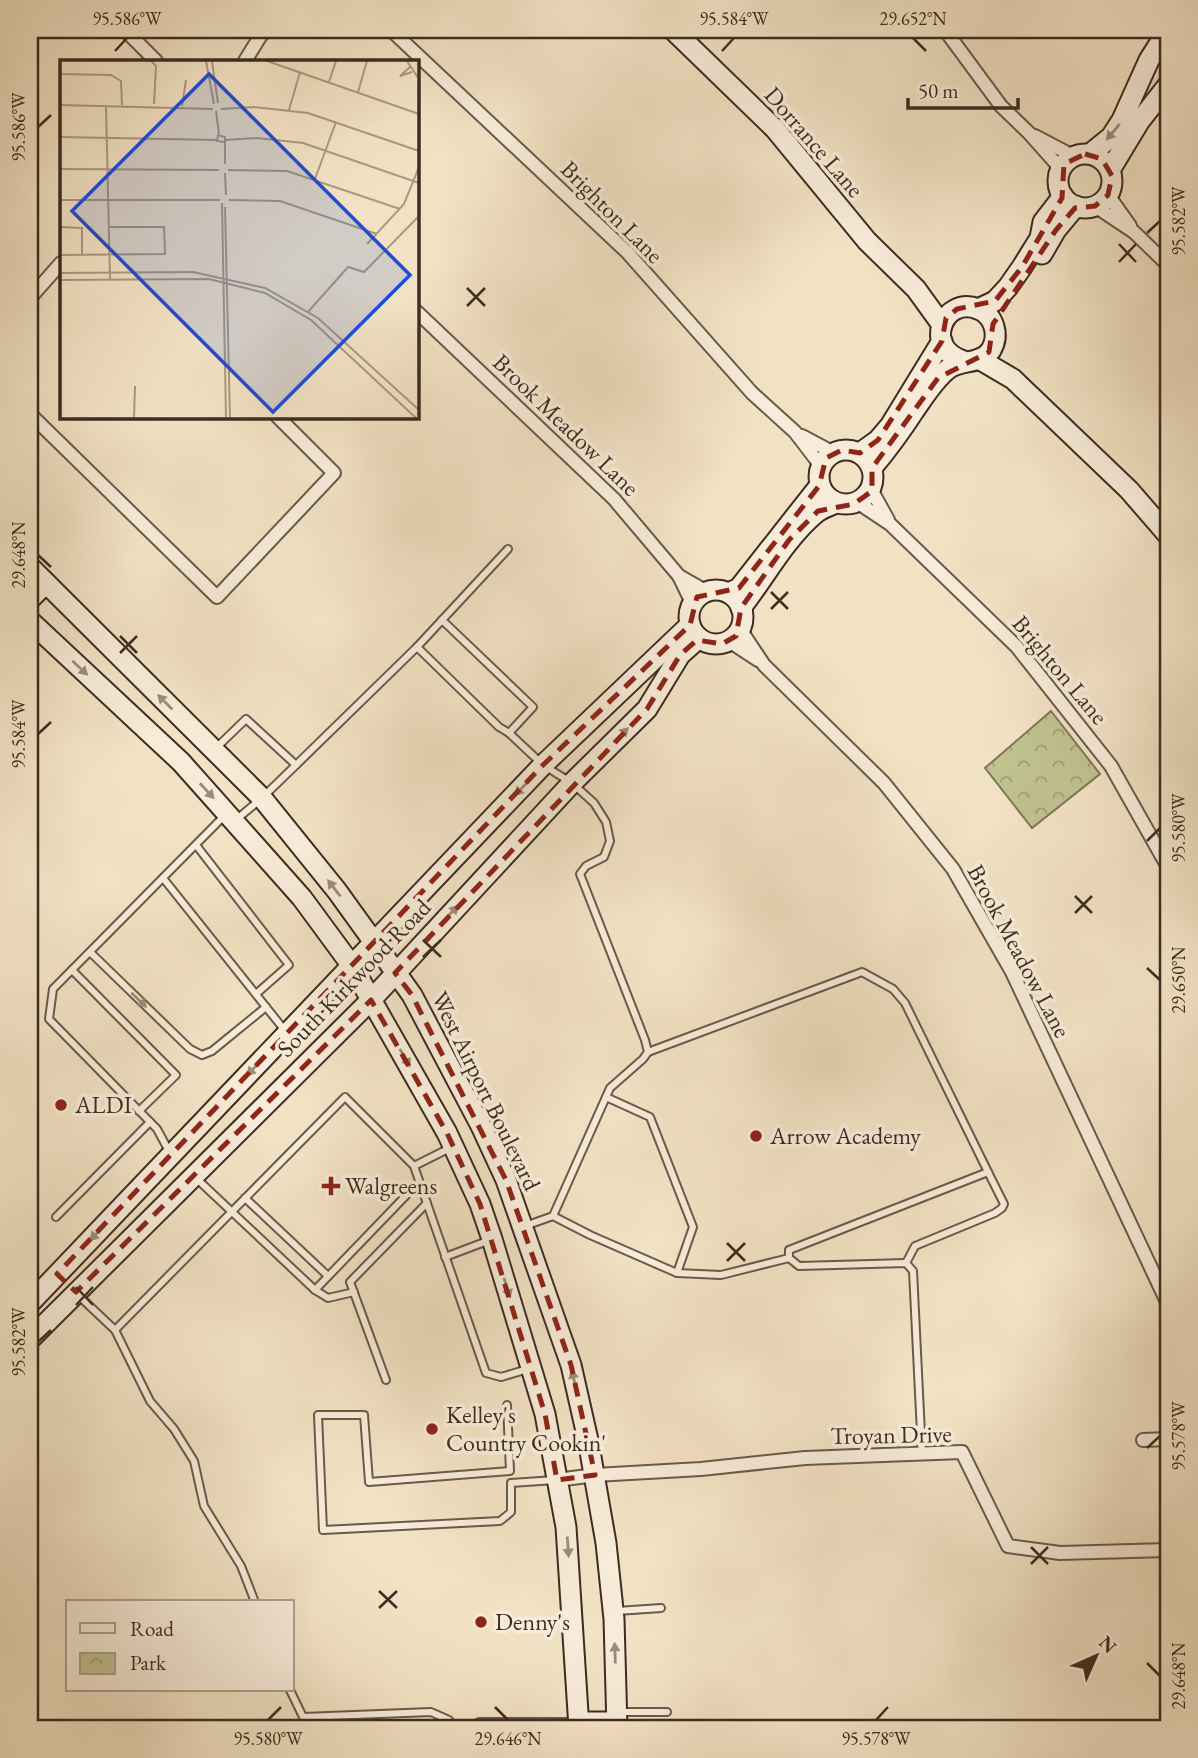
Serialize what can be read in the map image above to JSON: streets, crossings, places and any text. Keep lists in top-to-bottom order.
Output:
{
  "streets": {
    "main road": ["Dorrance Lane", "South Kirkwood Road", "West Airport Boulevard"],
    "street": ["Brighton Lane", "Brook Meadow Lane", "Troyan Drive"]
  },
  "crossings": [
    ["Brook Meadow Lane", "South Kirkwood Road"],
    ["South Kirkwood Road", "West Airport Boulevard"],
    ["West Airport Boulevard", "Troyan Drive"]
  ],
  "places": {
    "other": [
      "ALDI",
      "Arrow Academy",
      "Kelley's Country Cookin'",
      "Denny's"
    ],
    "health": ["Walgreens"]
  },
  "legend": ["Road", "Park"],
  "scale_bar": "50 m",
  "north": "top right",
  "coordinates": [
    "95.586°W",
    "95.584°W",
    "29.652°N",
    "95.582°W",
    "29.648°N",
    "95.580°W",
    "29.650°N",
    "95.578°W",
    "29.646°N"
  ]
}
